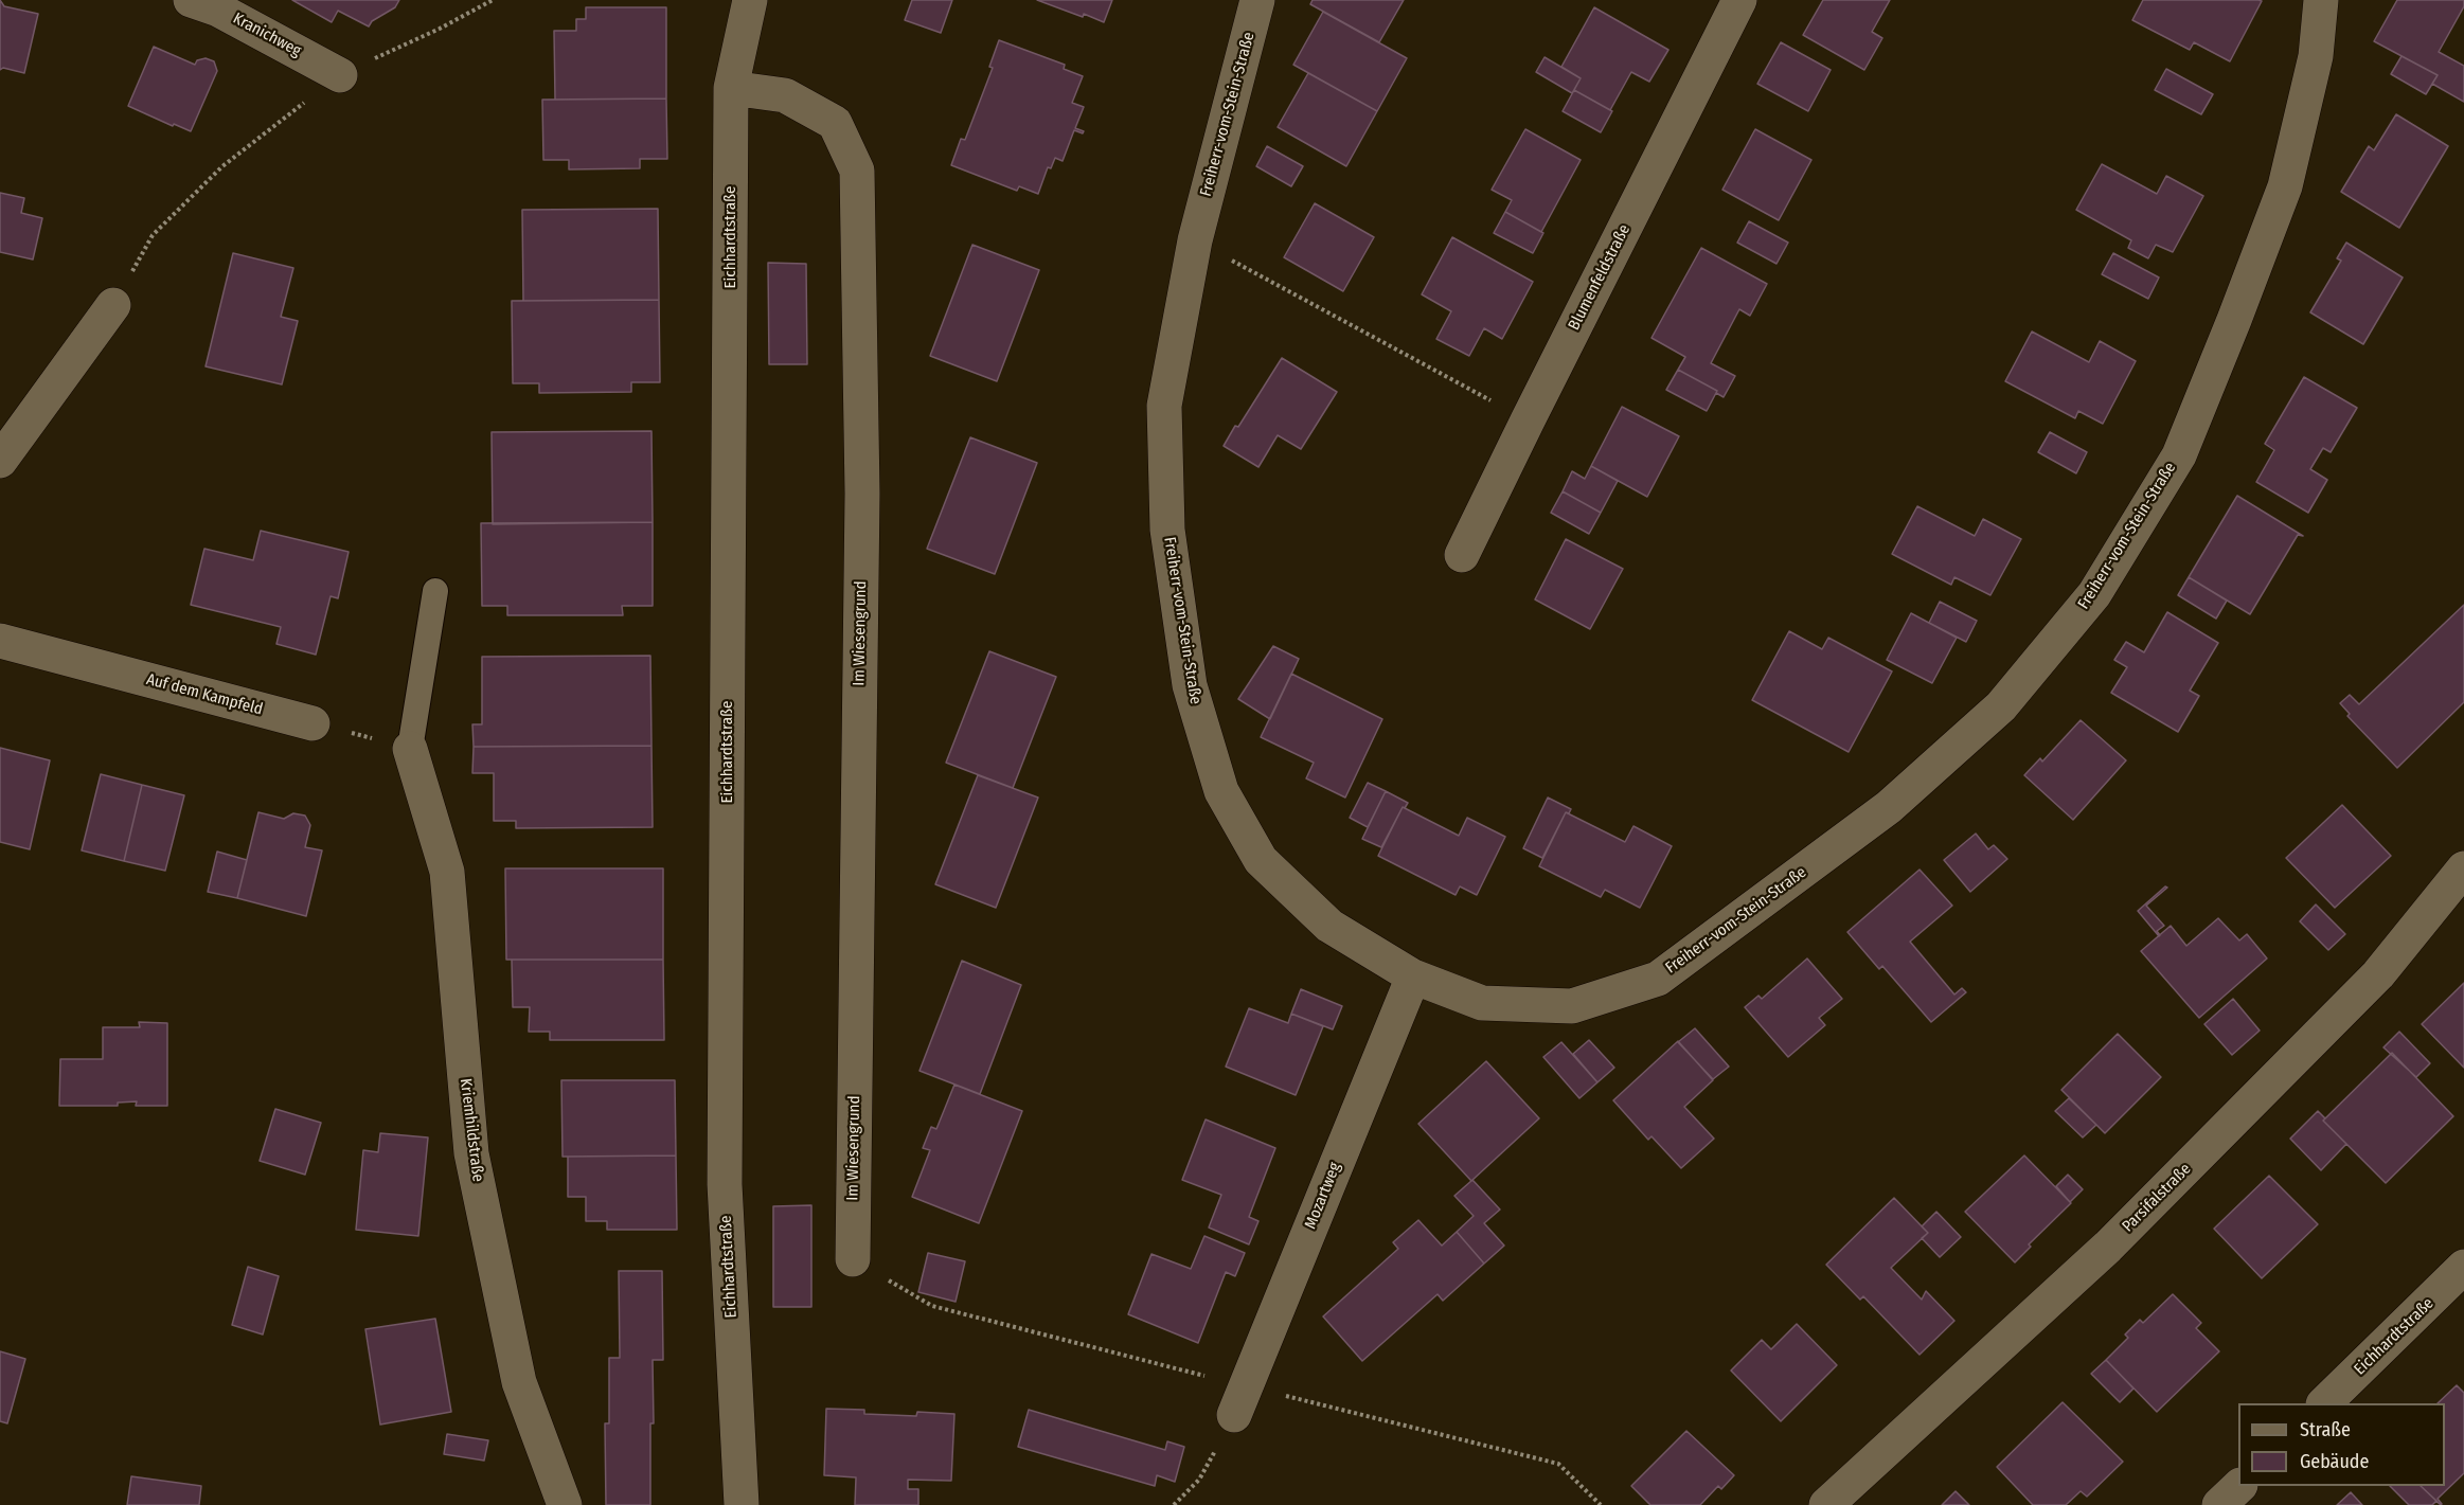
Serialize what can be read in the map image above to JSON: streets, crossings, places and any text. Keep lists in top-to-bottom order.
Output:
{
  "streets": {
    "street": [
      "Kranichweg",
      "Freiherr-vom-Stein-Straße",
      "Eichhardtstraße",
      "Blumenfeldstraße",
      "Im Wiesengrund",
      "Auf dem Kampfeld",
      "Kriemhildstraße",
      "Mozartweg",
      "Parsifalstraße"
    ]
  },
  "crossings": [
    ["Freiherr-vom-Stein-Straße", "Mozartweg"],
    ["Eichhardtstraße", "Im Wiesengrund"]
  ],
  "legend": ["Straße", "Gebäude"]
}
